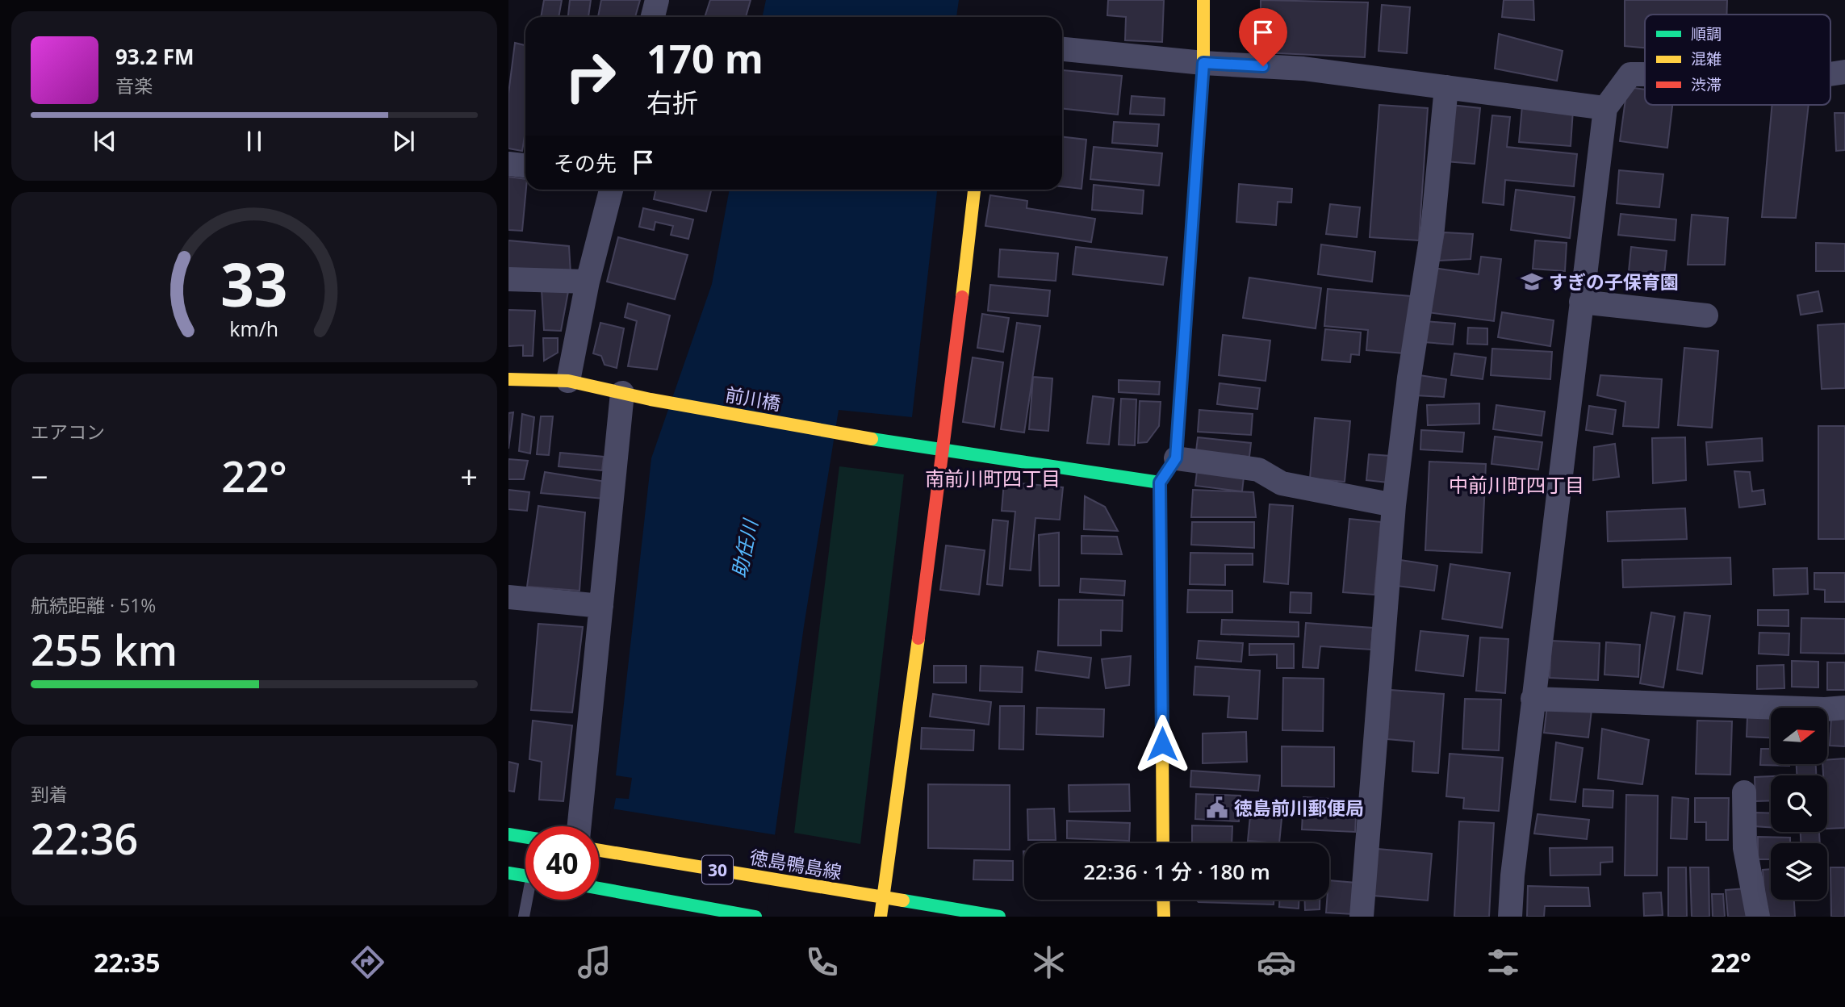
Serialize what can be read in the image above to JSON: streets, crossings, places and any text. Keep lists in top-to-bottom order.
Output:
{
  "streets": {
    "street": ["前川橋", "徳島鴨島線", "30"]
  },
  "districts": ["南前川町四丁目", "中前川町四丁目"],
  "water": ["助任川"],
  "places": {
    "school or university": ["すぎの子保育園"],
    "public building": ["徳島前川郵便局"]
  },
  "legend": ["順調", "混雑", "渋滞"],
  "north": "right",
  "page": {
    "turn": ["170 m", "右折"],
    "song": ["93.2 FM", "音楽"],
    "then": "その先",
    "tile": [
      "エアコン",
      ["航続距離 · 51%", "255 km"],
      ["到着", "22:36"]
    ],
    "heat": ["−", "22°", "+"],
    "limit": "40",
    "trip": "22:36 · 1 分 · 180 m",
    "tabs": ["22:35", "22°"],
    "gauge": ["33", "km/h"]
  }
}
